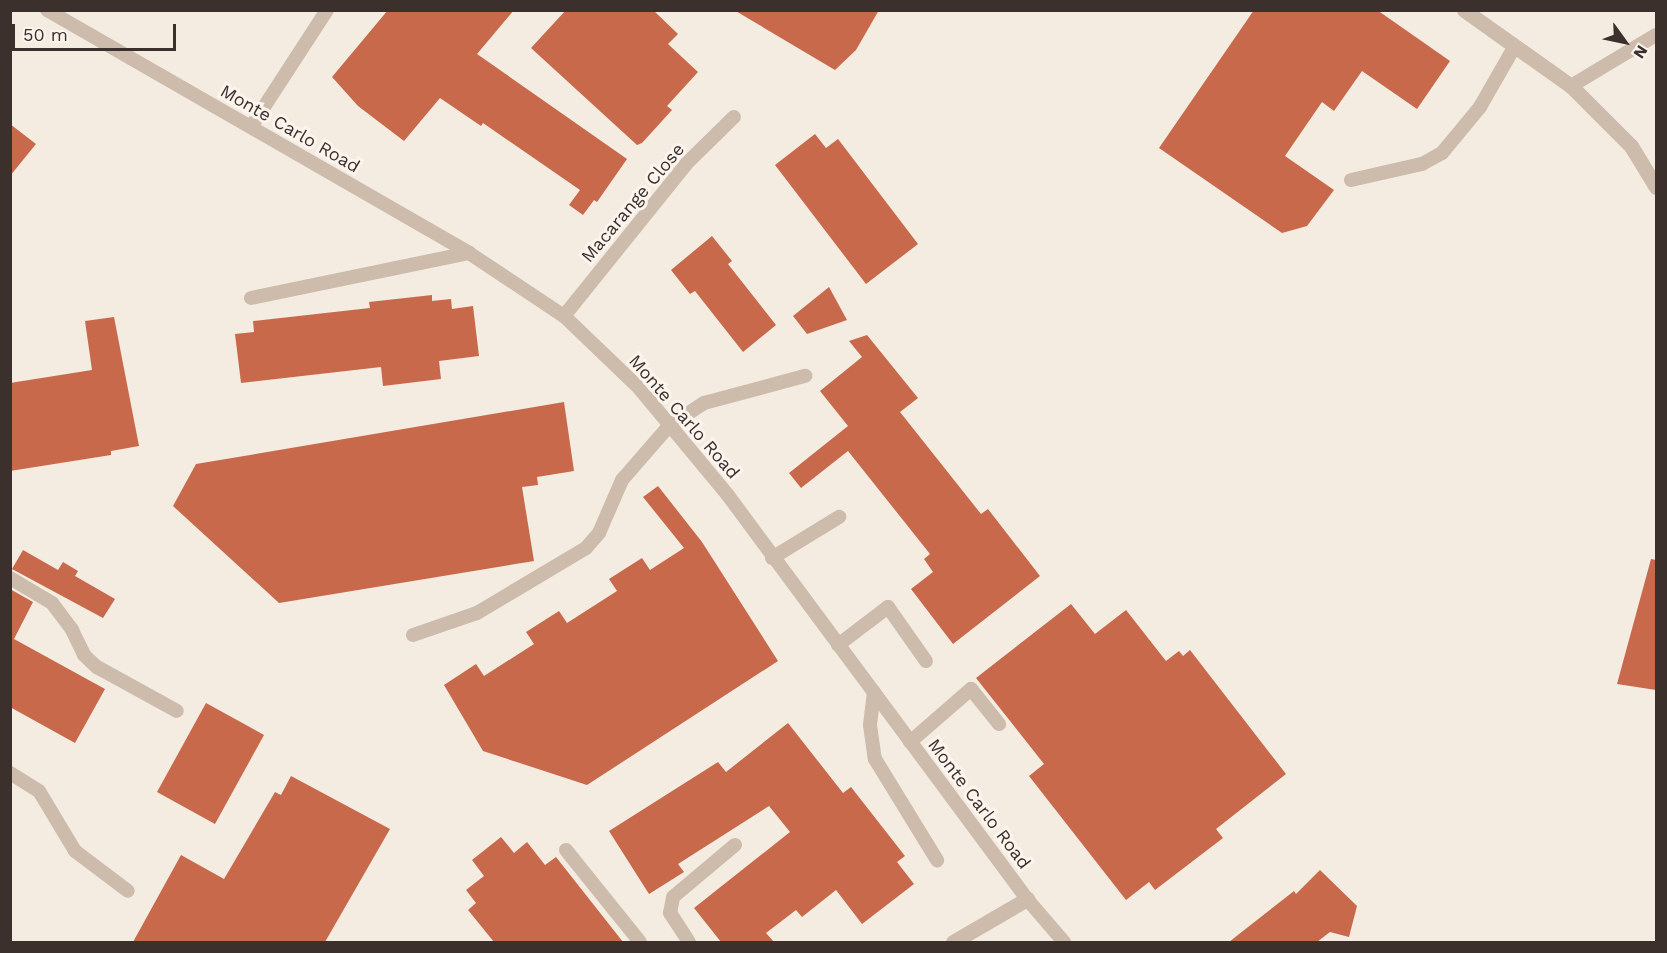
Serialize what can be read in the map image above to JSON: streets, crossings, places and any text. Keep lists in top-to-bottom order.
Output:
{
  "streets": {
    "lane": ["Monte Carlo Road", "Macarange Close"]
  },
  "crossings": [
    ["Monte Carlo Road", "Macarange Close"]
  ],
  "scale_bar": "50 m",
  "north": "bottom right"
}
